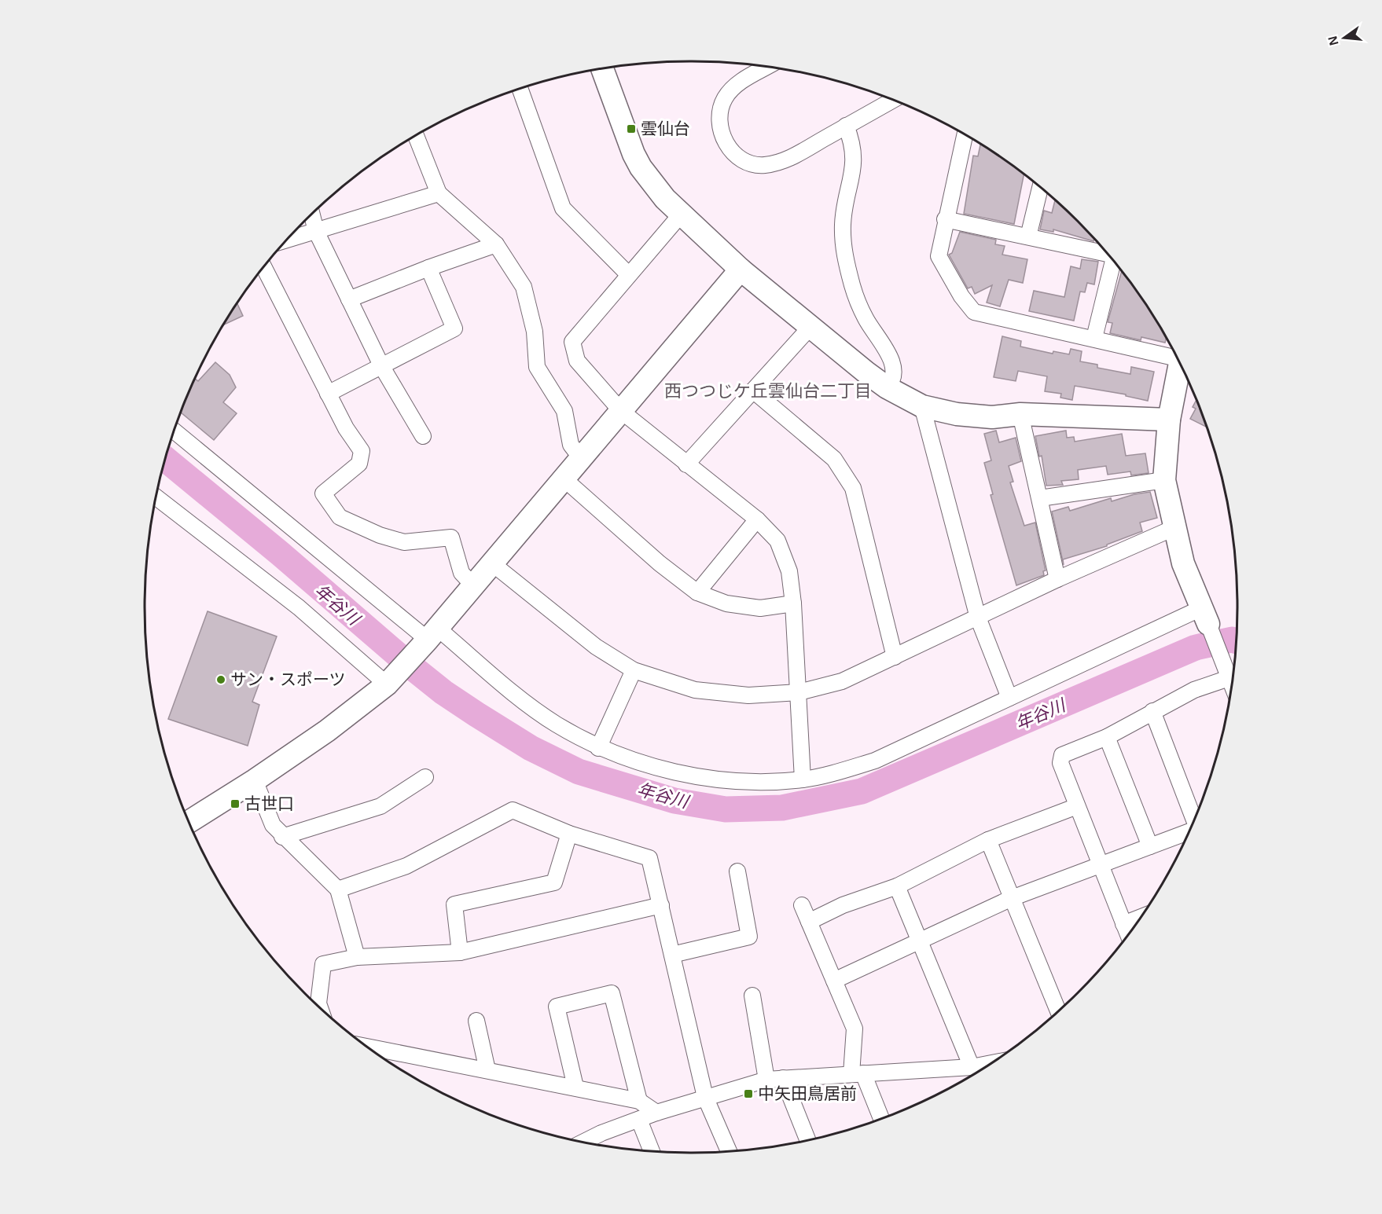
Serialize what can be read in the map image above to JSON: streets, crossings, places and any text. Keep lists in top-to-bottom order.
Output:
{
  "districts": ["西つつじケ丘雲仙台二丁目"],
  "water": ["年谷川"],
  "places": {
    "transit": ["雲仙台", "古世口", "中矢田鳥居前"],
    "other": ["サン・スポーツ"]
  },
  "north": "left"
}
